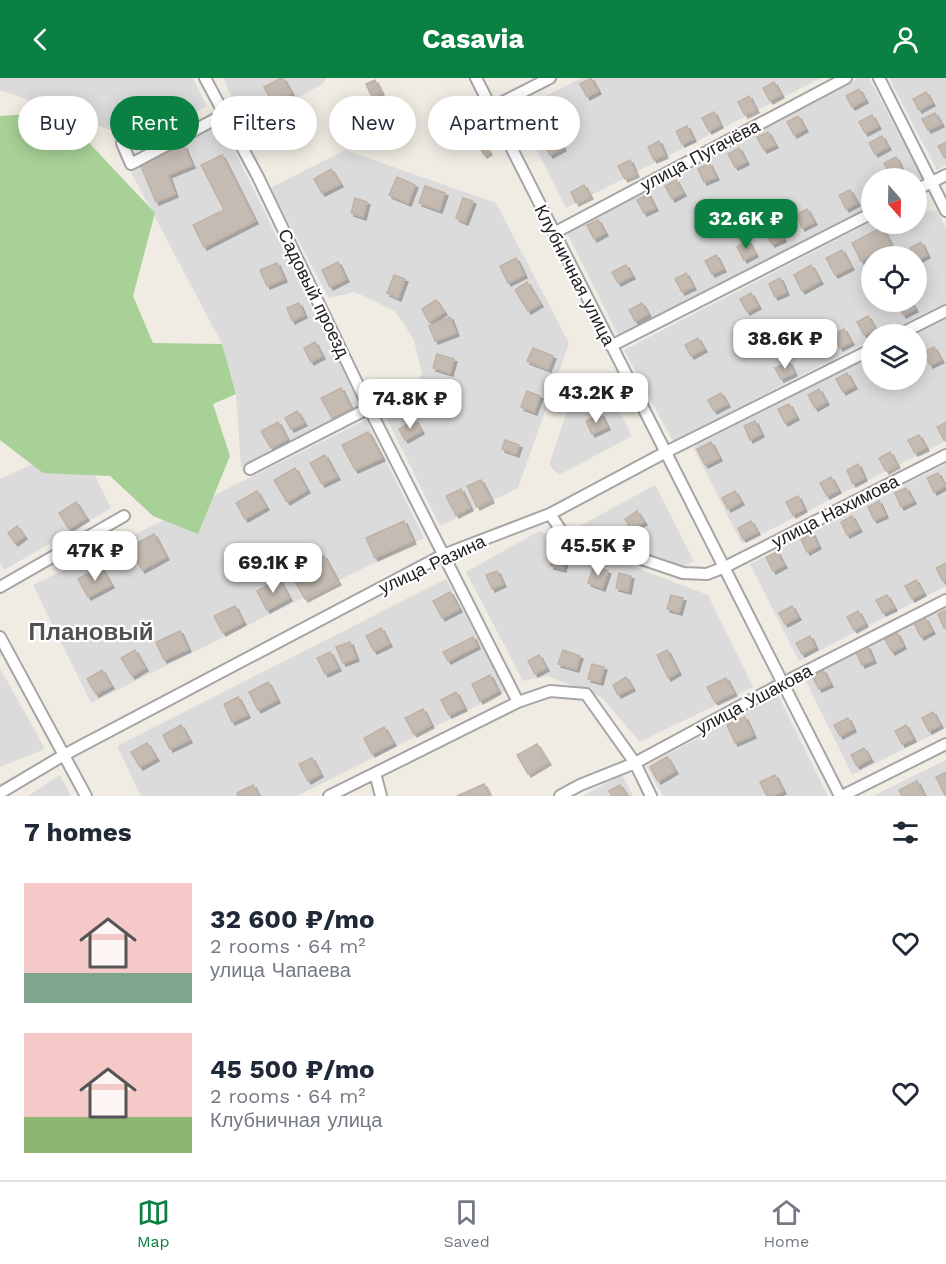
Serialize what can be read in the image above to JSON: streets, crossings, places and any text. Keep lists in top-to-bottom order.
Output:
{
  "streets": {
    "street": [
      "улица Пугачёва",
      "Клубничная улица",
      "Садовый проезд",
      "улица Нахимова",
      "улица Разина",
      "улица Ушакова"
    ]
  },
  "crossings": [
    ["улица Пугачёва", "Клубничная улица"],
    ["Клубничная улица", "улица Нахимова"],
    ["Клубничная улица", "улица Разина"],
    ["Клубничная улица", "улица Ушакова"],
    ["Садовый проезд", "улица Разина"]
  ],
  "districts": ["Плановый"],
  "north": "bottom",
  "page": {
    "header": "Casavia",
    "chip": [
      "Buy",
      "Rent",
      "Filters",
      "New",
      "Apartment"
    ],
    "price": [
      "32.6K ₽",
      "38.6K ₽",
      "43.2K ₽",
      "74.8K ₽",
      "45.5K ₽",
      "47K ₽",
      "69.1K ₽"
    ],
    "heading": "7 homes",
    "list": [
      {
        "name": "32 600 ₽/mo",
        "note": "2 rooms · 64 m² · улица Чапаева"
      },
      {
        "name": "45 500 ₽/mo",
        "note": "2 rooms · 64 m² · Клубничная улица"
      }
    ],
    "tabs": ["Map", "Saved", "Home"]
  }
}
